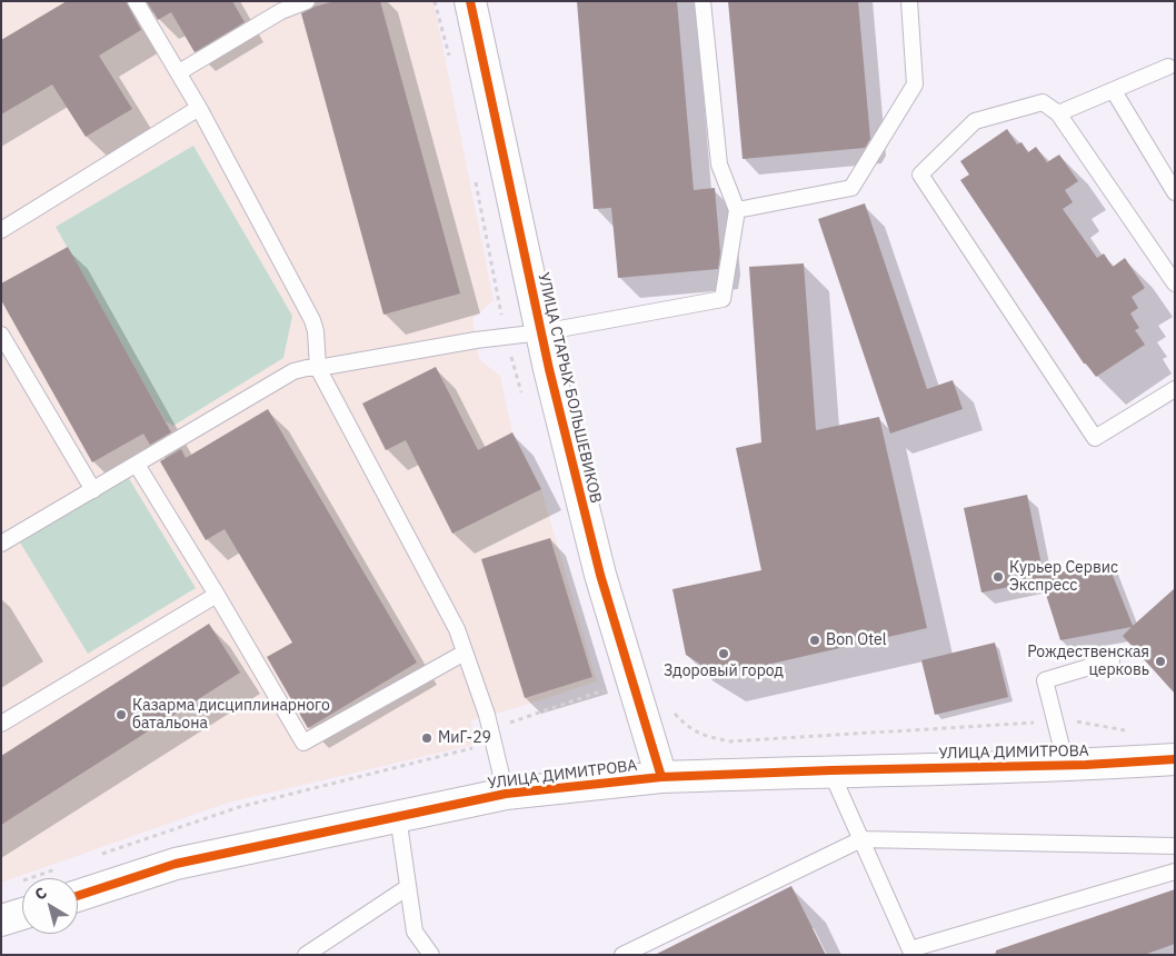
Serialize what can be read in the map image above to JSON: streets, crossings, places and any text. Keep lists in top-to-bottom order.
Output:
{
  "streets": {
    "street": ["УЛИЦА СТАРЫХ БОЛЬШЕВИКОВ", "УЛИЦА ДИМИТРОВА"]
  },
  "crossings": [
    ["УЛИЦА СТАРЫХ БОЛЬШЕВИКОВ", "УЛИЦА ДИМИТРОВА"]
  ],
  "places": [
    "Курьер Сервис Экспресс",
    "Bon Otel",
    "Здоровый город",
    "Рождественская церковь",
    "Казарма дисциплинарного батальона",
    "МиГ-29"
  ],
  "north": "top left"
}
